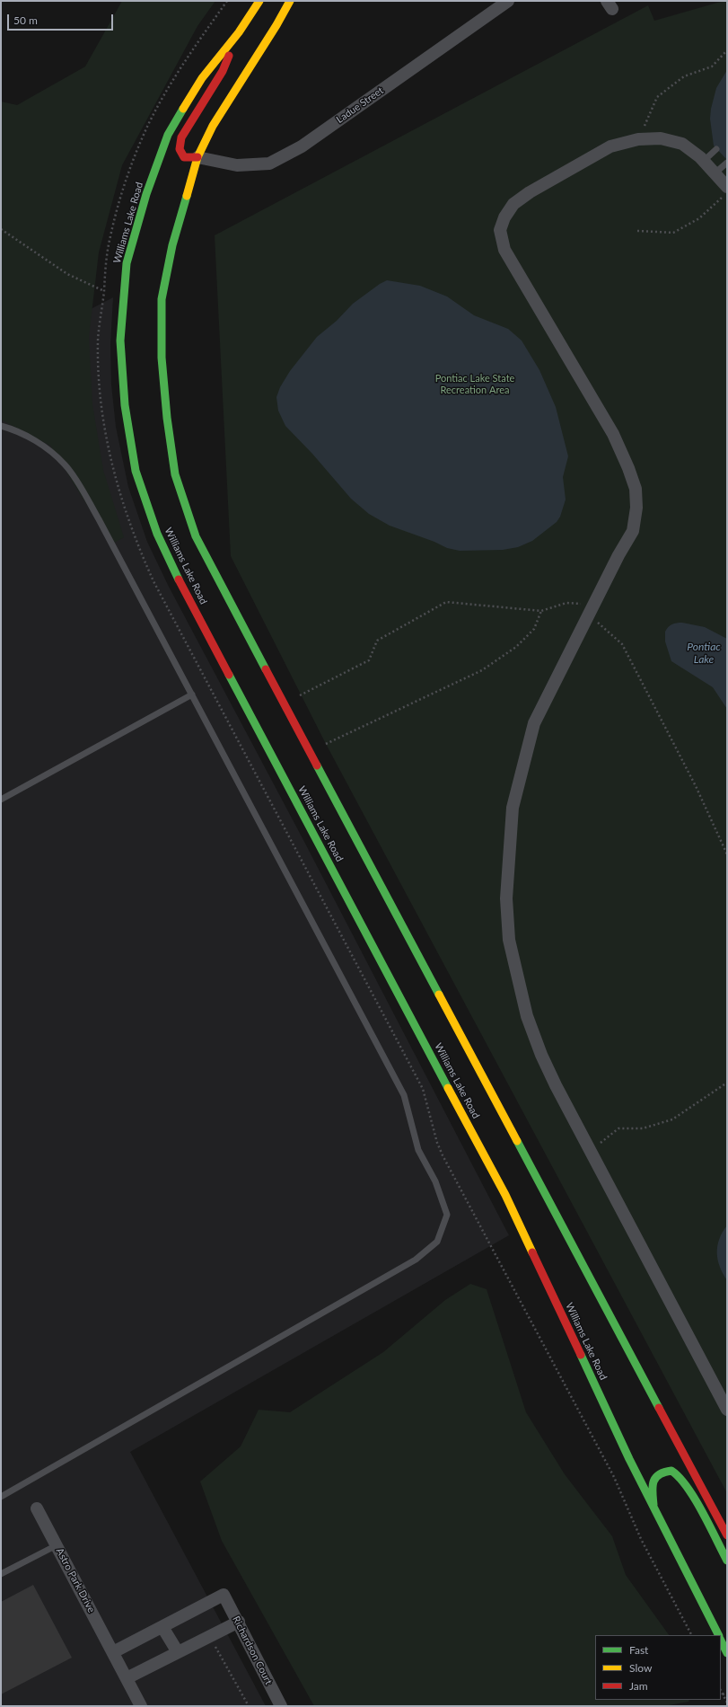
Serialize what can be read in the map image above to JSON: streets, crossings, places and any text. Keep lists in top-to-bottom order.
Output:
{
  "streets": {
    "main road": ["Williams Lake Road"],
    "street": ["Ladue Street", "Astro Park Drive", "Richardson Court"]
  },
  "water": ["Pontiac Lake"],
  "parks": ["Pontiac Lake State Recreation Area"],
  "legend": ["Fast", "Slow", "Jam"],
  "scale_bar": "50 m"
}
